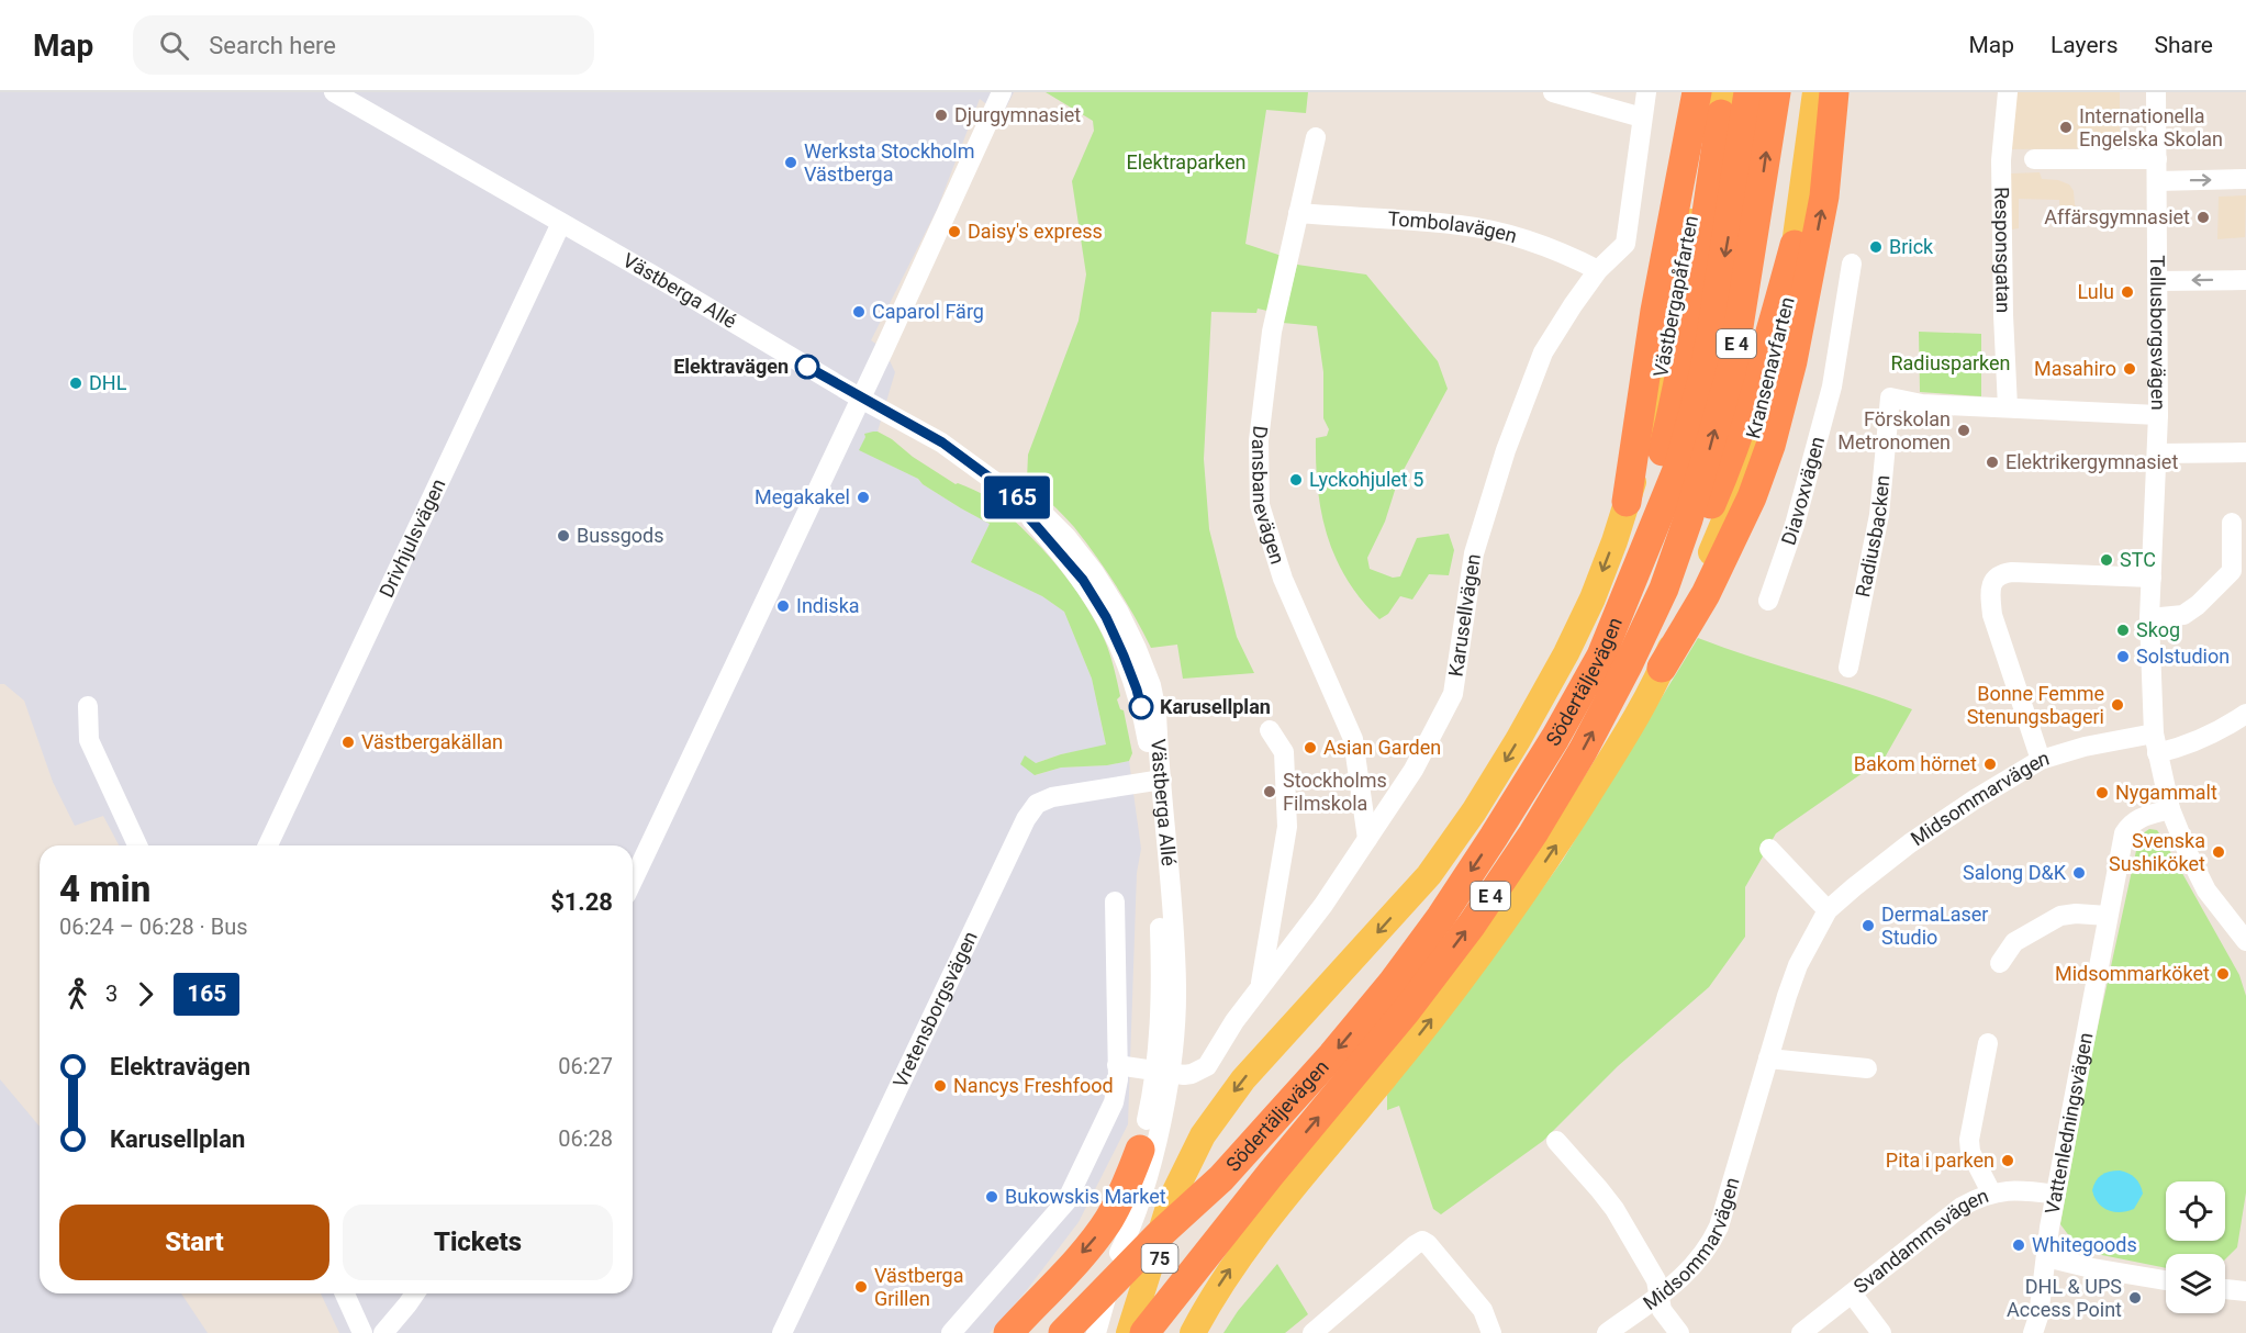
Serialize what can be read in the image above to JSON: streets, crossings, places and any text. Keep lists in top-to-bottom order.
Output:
{
  "streets": {
    "highway": ["E 4", "Södertäljevägen", "75"],
    "main road": ["Västbergapåfarten", "Kransenavfarten"],
    "street": [
      "Tombolavägen",
      "Responsgatan",
      "Västberga Allé",
      "Tellusborgsvägen",
      "Diavoxvägen",
      "Dansbanevägen",
      "Drivhjulsvägen",
      "Radiusbacken",
      "Karusellvägen",
      "Midsommarvägen",
      "Vretensborgsvägen",
      "Vattenledningsvägen",
      "Svandammsvägen"
    ]
  },
  "crossings": [
    ["Tombolavägen", "Dansbanevägen"],
    ["Tombolavägen", "Karusellvägen"],
    ["Responsgatan", "Radiusbacken"],
    ["Västberga Allé", "Drivhjulsvägen"],
    ["Västberga Allé", "Karusellvägen"],
    ["Västberga Allé", "Södertäljevägen"],
    ["Västberga Allé", "Vretensborgsvägen"],
    ["Västbergapåfarten", "Södertäljevägen"],
    ["Tellusborgsvägen", "Radiusbacken"],
    ["Tellusborgsvägen", "Midsommarvägen"],
    ["Tellusborgsvägen", "Vattenledningsvägen"],
    ["E 4", "Kransenavfarten"],
    ["E 4", "Södertäljevägen"],
    ["E 4", "75"],
    ["Dansbanevägen", "Karusellvägen"],
    ["Södertäljevägen", "75"],
    ["Vattenledningsvägen", "Svandammsvägen"]
  ],
  "parks": ["Elektraparken", "Radiusparken"],
  "places": [
    "Djurgymnasiet",
    "Internationella Engelska Skolan",
    "Werksta Stockholm Västberga",
    "Affärsgymnasiet",
    "Daisy's express",
    "Brick",
    "Lulu",
    "Caparol Färg",
    "Elektravägen",
    "Masahiro",
    "DHL",
    "Förskolan Metronomen",
    "Elektrikergymnasiet",
    "Lyckohjulet 5",
    "Megakakel",
    "Bussgods",
    "STC",
    "Indiska",
    "Skog",
    "Solstudion",
    "Bonne Femme Stenungsbageri",
    "Karusellplan",
    "Västbergakällan",
    "Asian Garden",
    "Bakom hörnet",
    "Stockholms Filmskola",
    "Nygammalt",
    "Svenska Sushiköket",
    "Salong D&K",
    "DermaLaser Studio",
    "Midsommarköket",
    "Nancys Freshfood",
    "Pita i parken",
    "Bukowskis Market",
    "Whitegoods",
    "Västberga Grillen",
    "DHL & UPS Access Point"
  ],
  "lines": ["bus line 165"],
  "page": {
    "header": "Map",
    "search": "Search here",
    "nav": ["Map", "Layers", "Share"],
    "on_map": "165",
    "heading": ["4 min", "06:24 – 06:28 · Bus", "$1.28"],
    "legs": ["3", "165"],
    "list": [
      {
        "name": "Elektravägen",
        "value": "06:27"
      },
      {
        "name": "Karusellplan",
        "value": "06:28"
      }
    ],
    "buttons": ["Start", "Tickets"]
  }
}
